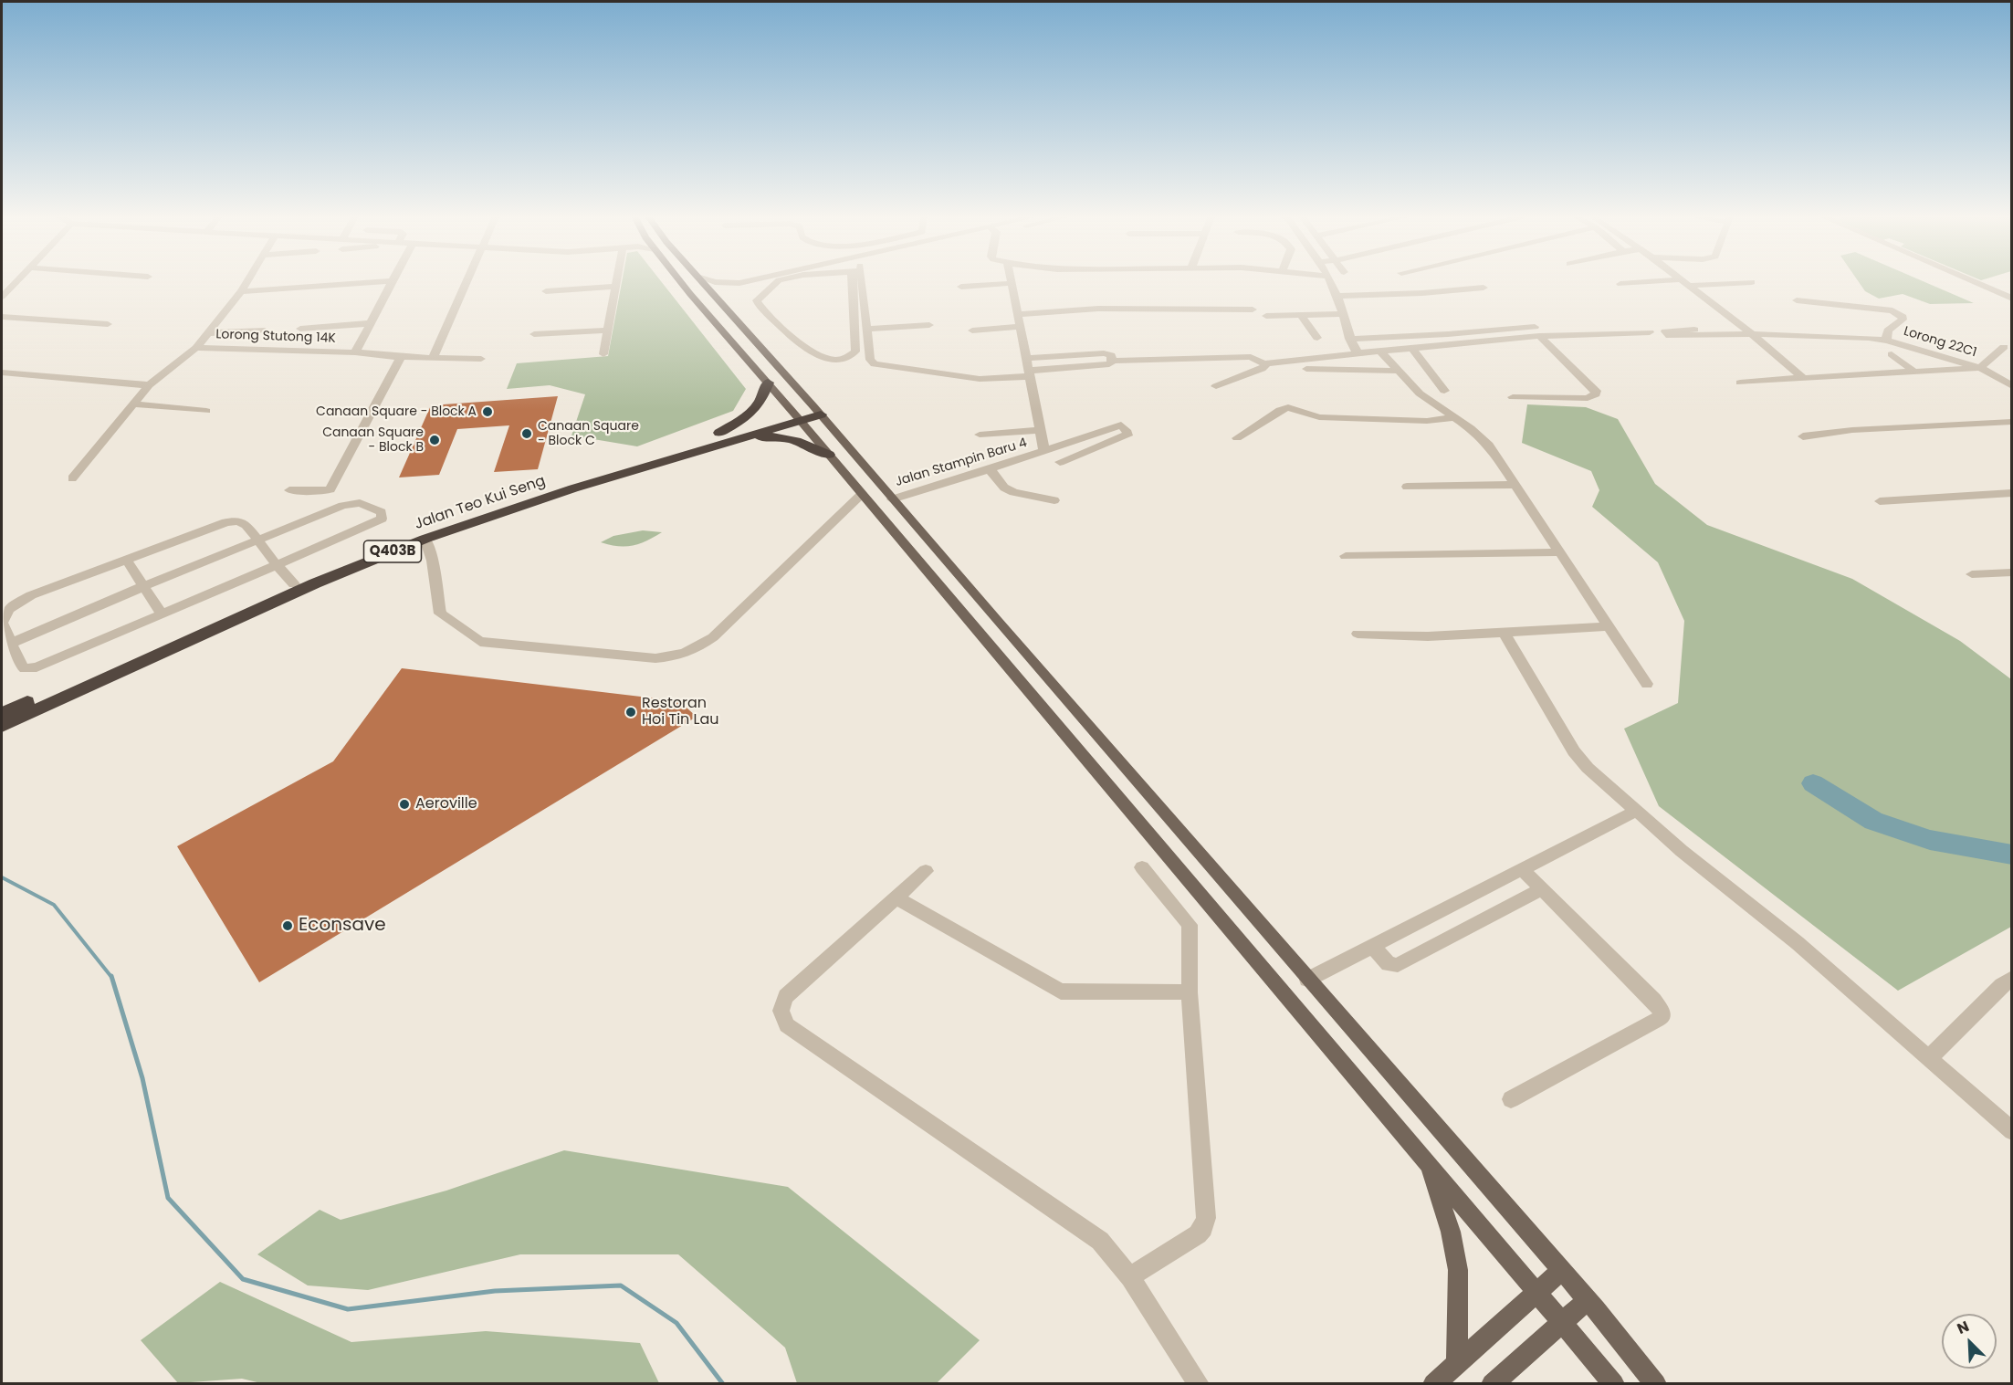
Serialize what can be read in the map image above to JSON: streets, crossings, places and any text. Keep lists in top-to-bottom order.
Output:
{
  "streets": {
    "highway": ["Jalan Teo Kui Seng", "Q403B"],
    "street": ["Lorong Stutong 14K", "Lorong 22C1", "Jalan Stampin Baru 4"]
  },
  "crossings": [
    ["Jalan Teo Kui Seng", "Q403B"]
  ],
  "places": [
    "Canaan Square - Block A",
    "Canaan Square - Block C",
    "Canaan Square - Block B",
    "Restoran Hoi Tin Lau",
    "Aeroville",
    "Econsave"
  ],
  "north": "top left"
}
